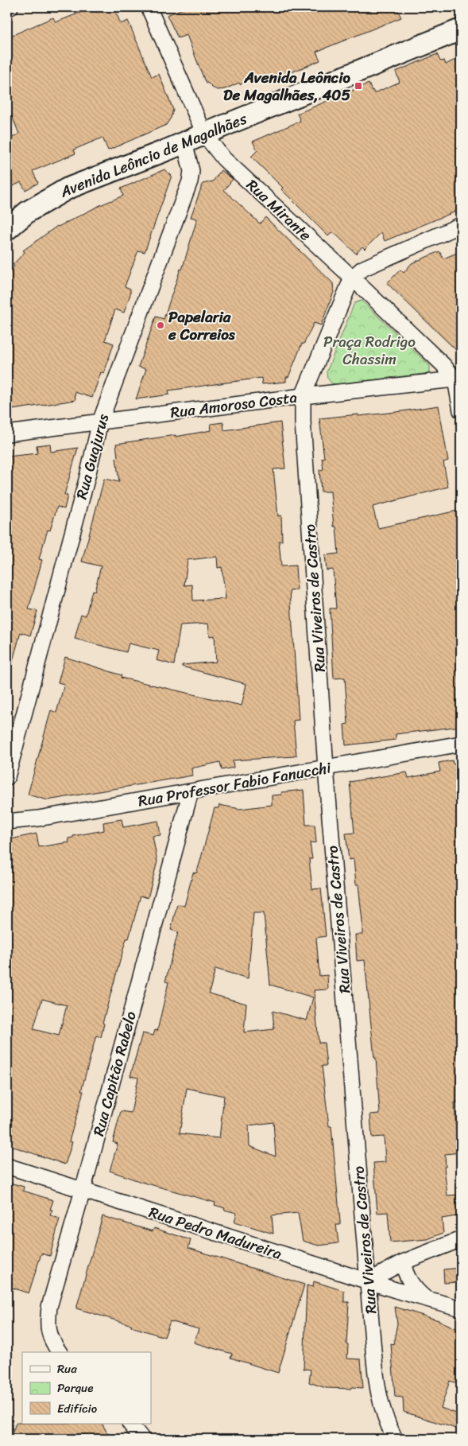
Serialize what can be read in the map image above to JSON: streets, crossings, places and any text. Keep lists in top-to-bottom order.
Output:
{
  "streets": {
    "main road": ["Avenida Leôncio de Magalhães"],
    "street": [
      "Rua Mirante",
      "Rua Amoroso Costa",
      "Rua Guajurus",
      "Rua Viveiros de Castro",
      "Rua Professor Fabio Fanucchi",
      "Rua Capitão Rabelo",
      "Rua Pedro Madureira"
    ]
  },
  "crossings": [
    ["Avenida Leôncio de Magalhães", "Rua Mirante"],
    ["Avenida Leôncio de Magalhães", "Rua Guajurus"],
    ["Rua Mirante", "Rua Amoroso Costa"],
    ["Rua Amoroso Costa", "Rua Guajurus"],
    ["Rua Amoroso Costa", "Rua Viveiros de Castro"],
    ["Rua Viveiros de Castro", "Rua Professor Fabio Fanucchi"],
    ["Rua Viveiros de Castro", "Rua Pedro Madureira"],
    ["Rua Professor Fabio Fanucchi", "Rua Capitão Rabelo"],
    ["Rua Capitão Rabelo", "Rua Pedro Madureira"]
  ],
  "parks": ["Praça Rodrigo Chassim"],
  "places": {
    "transit": ["Avenida Leôncio De Magalhães, 405"],
    "other": ["Papelaria e Correios"]
  },
  "legend": ["Rua", "Parque", "Edifício"]
}
